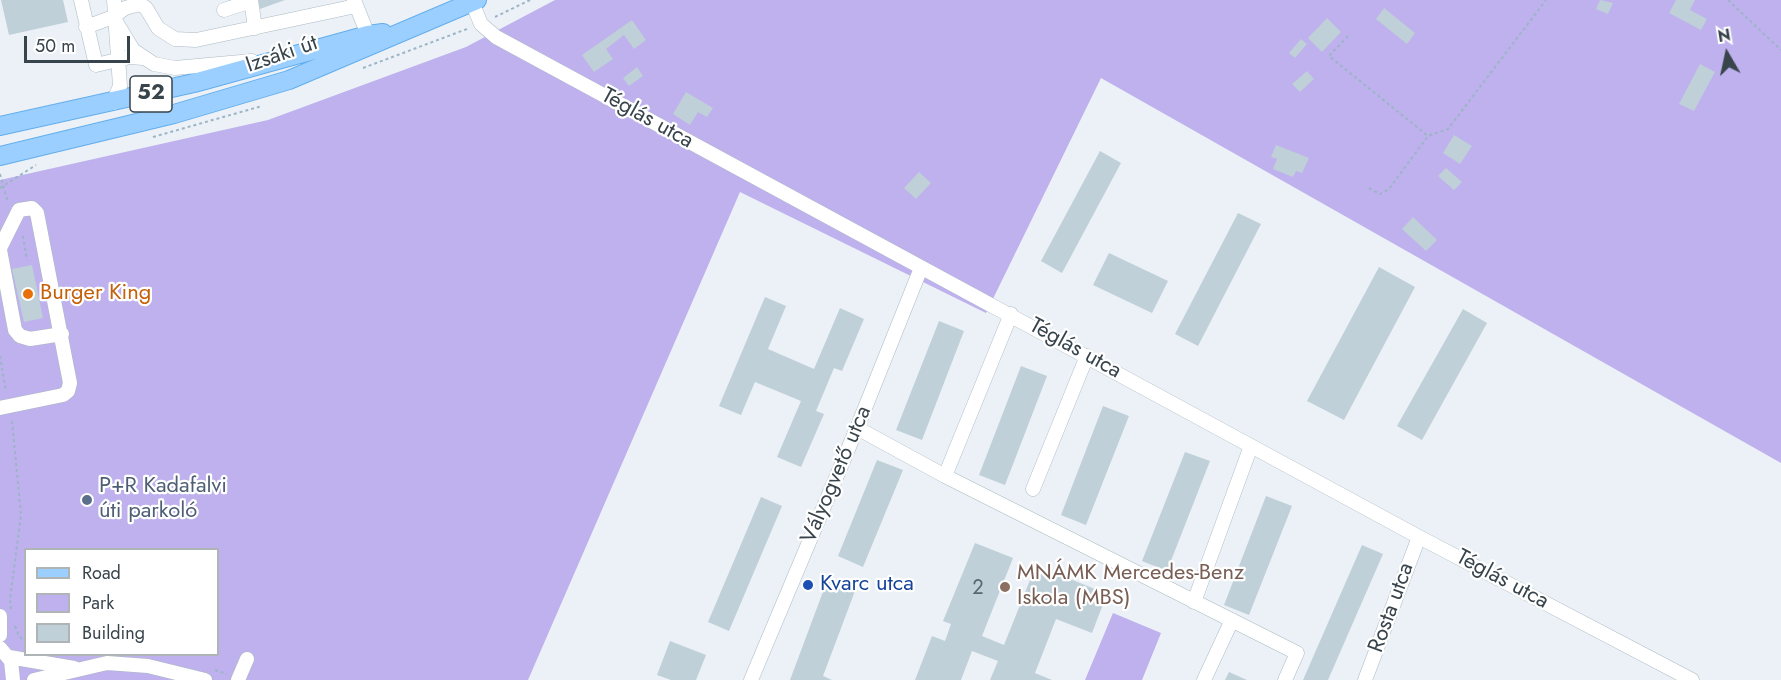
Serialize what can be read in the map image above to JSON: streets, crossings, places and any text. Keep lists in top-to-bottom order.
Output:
{
  "streets": {
    "main road": ["Izsáki út", "52"],
    "street": ["Téglás utca", "Vályogvető utca", "Rosta utca"]
  },
  "crossings": [
    ["Téglás utca", "Vályogvető utca"],
    ["Téglás utca", "Rosta utca"]
  ],
  "places": [
    "Burger King",
    "P+R Kadafalvi úti parkoló",
    "Kvarc utca",
    "MNÁMK Mercedes-Benz Iskola (MBS)"
  ],
  "house_numbers": ["2"],
  "legend": ["Road", "Park", "Building"],
  "scale_bar": "50 m",
  "north": "top"
}
